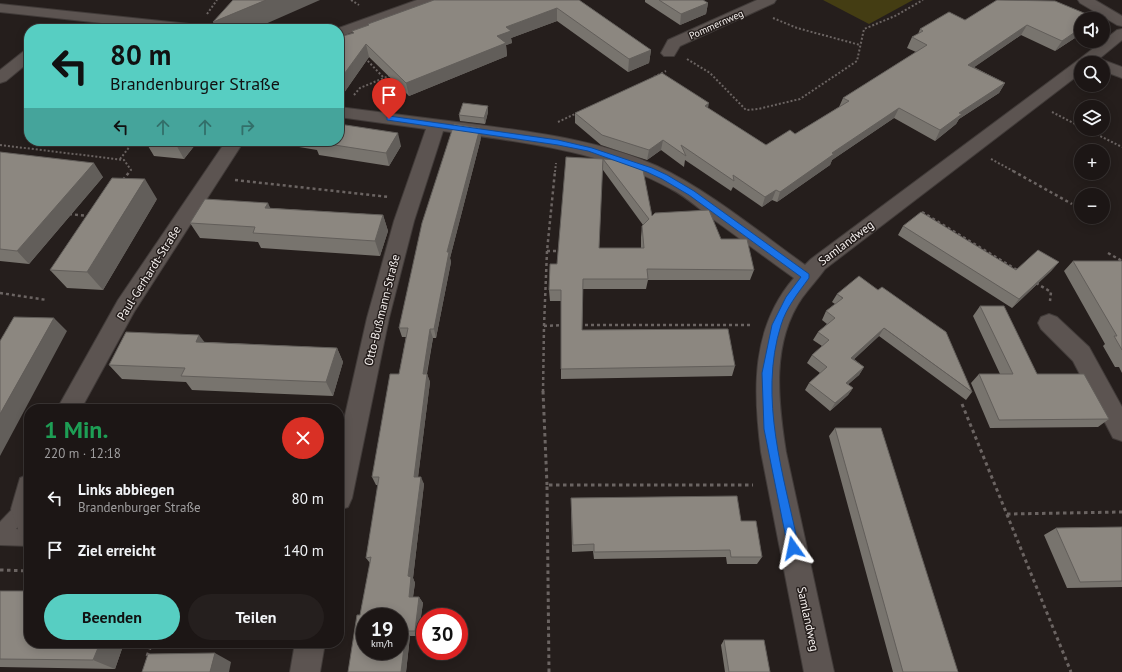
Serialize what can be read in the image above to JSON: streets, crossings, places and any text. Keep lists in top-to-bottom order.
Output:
{
  "streets": {
    "street": [
      "Pommernweg",
      "Samlandweg",
      "Paul-Gerhardt-Straße",
      "Otto-Bußmann-Straße"
    ]
  },
  "page": {
    "map_buttons": ["+", "−"],
    "turn": ["80 m", "Brandenburger Straße"],
    "heading": ["1 Min.", "220 m · 12:18"],
    "list": [
      {
        "name": "Links abbiegen",
        "note": "Brandenburger Straße",
        "value": "80 m"
      },
      {
        "name": "Ziel erreicht",
        "value": "140 m"
      }
    ],
    "buttons": ["Beenden", "Teilen"],
    "speed": "19 km/h",
    "limit": "30"
  }
}
